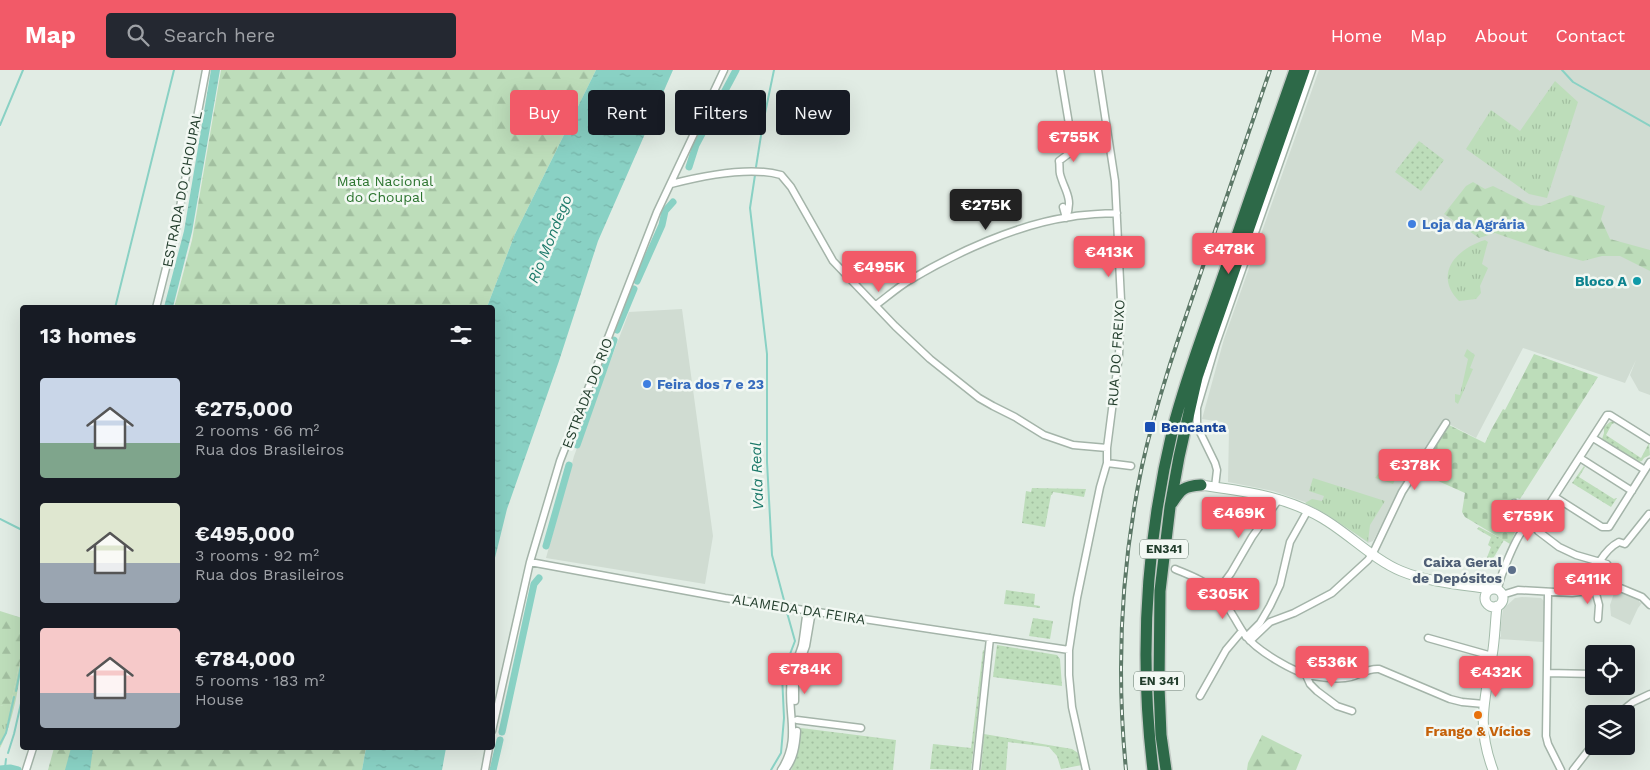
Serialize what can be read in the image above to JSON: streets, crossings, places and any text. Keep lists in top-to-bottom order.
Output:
{
  "streets": {
    "highway": ["EN341", "EN 341"],
    "street": [
      "ESTRADA DO CHOUPAL",
      "RUA DO FREIXO",
      "ESTRADA DO RIO",
      "ALAMEDA DA FEIRA"
    ]
  },
  "crossings": [
    ["RUA DO FREIXO", "ALAMEDA DA FEIRA"],
    ["ESTRADA DO RIO", "ALAMEDA DA FEIRA"],
    ["EN341", "EN 341"]
  ],
  "water": ["Rio Mondego", "Vala Real"],
  "parks": ["Mata Nacional do Choupal"],
  "places": {
    "other": [
      "Loja da Agrária",
      "Bloco A",
      "Feira dos 7 e 23",
      "Caixa Geral de Depósitos",
      "Frango & Vícios"
    ],
    "transit": ["Bencanta"]
  },
  "page": {
    "header": "Map",
    "search": "Search here",
    "nav": [
      "Home",
      "Map",
      "About",
      "Contact"
    ],
    "chip": [
      "Buy",
      "Rent",
      "Filters",
      "New"
    ],
    "price": [
      "€755K",
      "€275K",
      "€478K",
      "€413K",
      "€495K",
      "€378K",
      "€469K",
      "€759K",
      "€411K",
      "€305K",
      "€536K",
      "€784K",
      "€432K"
    ],
    "heading": "13 homes",
    "list": [
      {
        "name": "€275,000",
        "note": "2 rooms · 66 m² · Rua dos Brasileiros"
      },
      {
        "name": "€495,000",
        "note": "3 rooms · 92 m² · Rua dos Brasileiros"
      },
      {
        "name": "€784,000",
        "note": "5 rooms · 183 m² · House"
      }
    ]
  }
}
